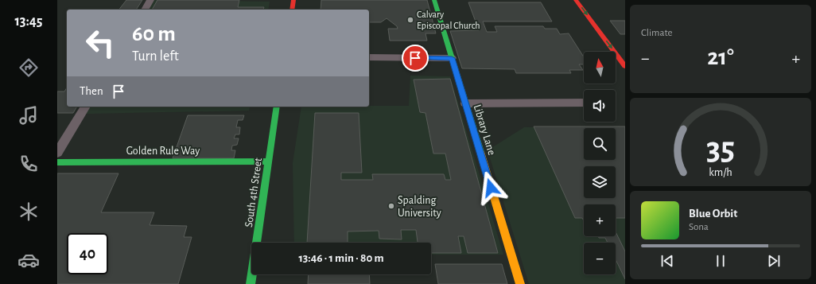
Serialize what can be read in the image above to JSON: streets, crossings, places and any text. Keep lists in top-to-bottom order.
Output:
{
  "streets": {
    "street": ["Library Lane", "Golden Rule Way", "South 4th Street"]
  },
  "crossings": [
    ["Golden Rule Way", "South 4th Street"]
  ],
  "places": ["Calvary Episcopal Church", "Spalding University"],
  "north": "top",
  "page": {
    "tabs": "13:45",
    "tile": "Climate",
    "turn": ["60 m", "Turn left"],
    "heat": ["−", "21°", "+"],
    "map_buttons": ["+", "−"],
    "then": "Then",
    "song": ["Blue Orbit", "Sona"],
    "limit": "40",
    "trip": "13:46 · 1 min · 80 m",
    "gauge": ["35", "km/h"]
  }
}
